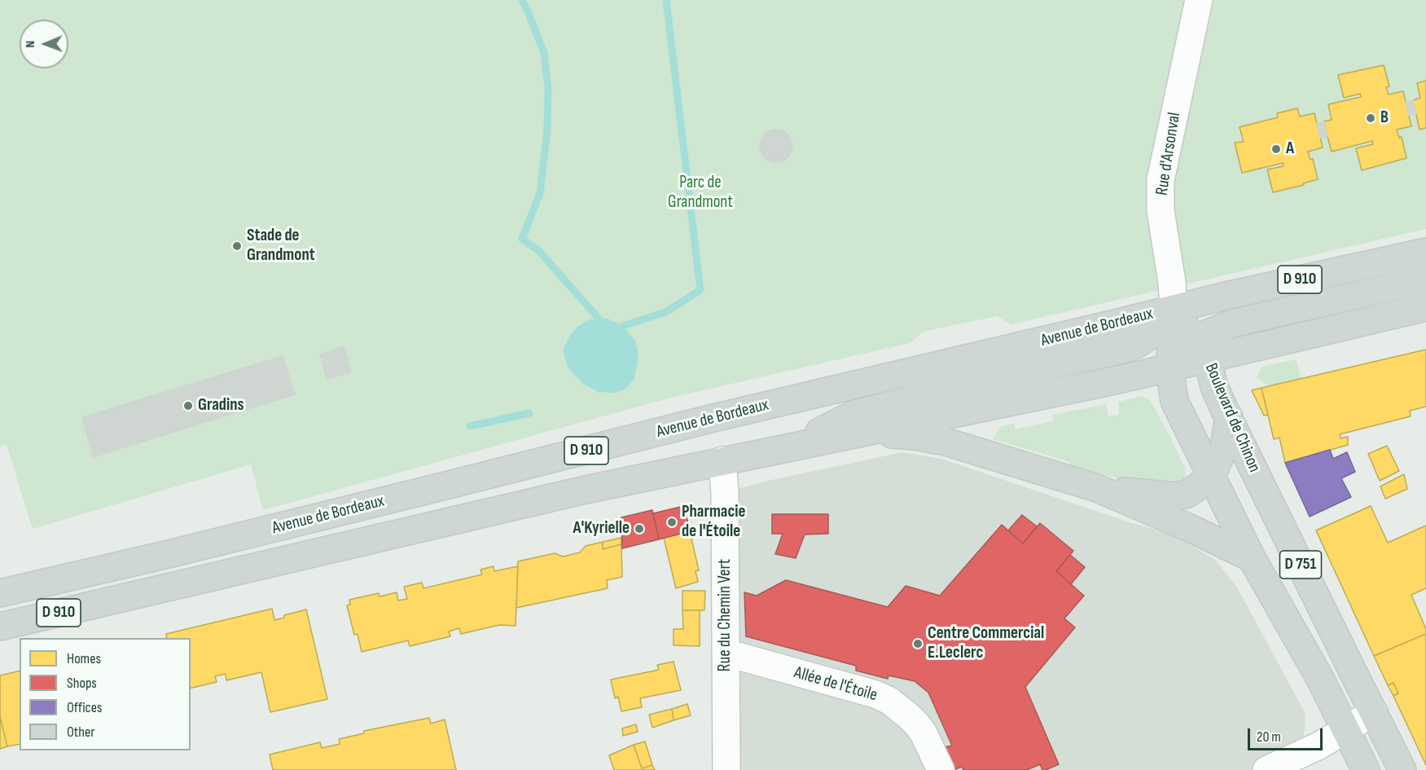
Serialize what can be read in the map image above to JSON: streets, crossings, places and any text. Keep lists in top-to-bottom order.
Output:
{
  "streets": {
    "main road": [
      "D 910",
      "Avenue de Bordeaux",
      "Boulevard de Chinon",
      "D 751"
    ],
    "street": ["Rue d'Arsonval", "Rue du Chemin Vert", "Allée de l'Étoile"]
  },
  "crossings": [
    ["Rue d'Arsonval", "Avenue de Bordeaux"],
    ["Rue d'Arsonval", "Boulevard de Chinon"],
    ["Rue d'Arsonval", "D 751"],
    ["Avenue de Bordeaux", "Boulevard de Chinon"],
    ["Avenue de Bordeaux", "D 751"],
    ["Avenue de Bordeaux", "Rue du Chemin Vert"],
    ["Boulevard de Chinon", "D 751"],
    ["Rue du Chemin Vert", "Allée de l'Étoile"]
  ],
  "parks": ["Parc de Grandmont"],
  "places": [
    "B",
    "A",
    "Stade de Grandmont",
    "Gradins",
    "Pharmacie de l'Étoile",
    "A'Kyrielle",
    "Centre Commercial E.Leclerc"
  ],
  "legend": [
    "Homes",
    "Shops",
    "Offices",
    "Other"
  ],
  "scale_bar": "20 m",
  "north": "left"
}
